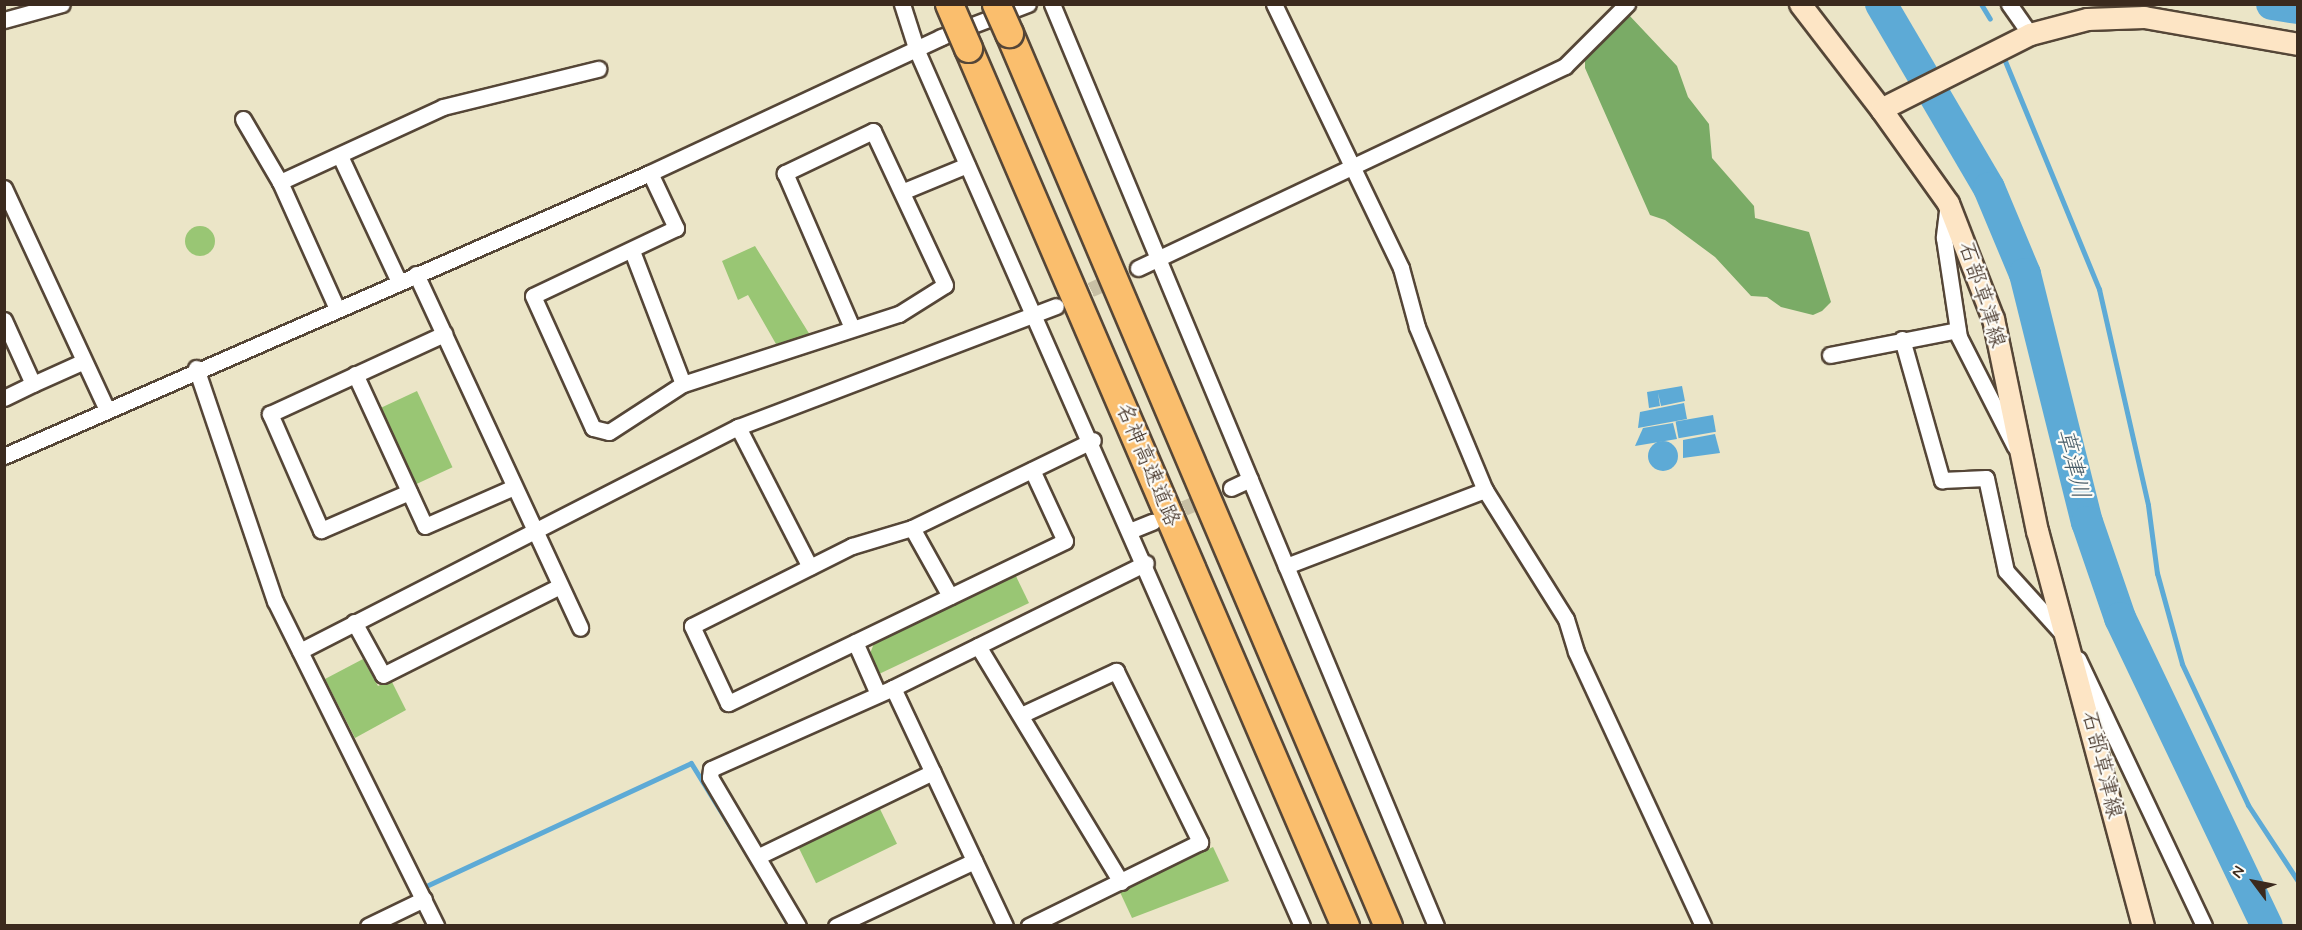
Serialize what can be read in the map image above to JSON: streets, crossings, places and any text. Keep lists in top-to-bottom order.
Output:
{
  "streets": {
    "highway": ["名神高速道路"],
    "main road": ["石部草津線"]
  },
  "water": ["草津川"],
  "north": "top left"
}
